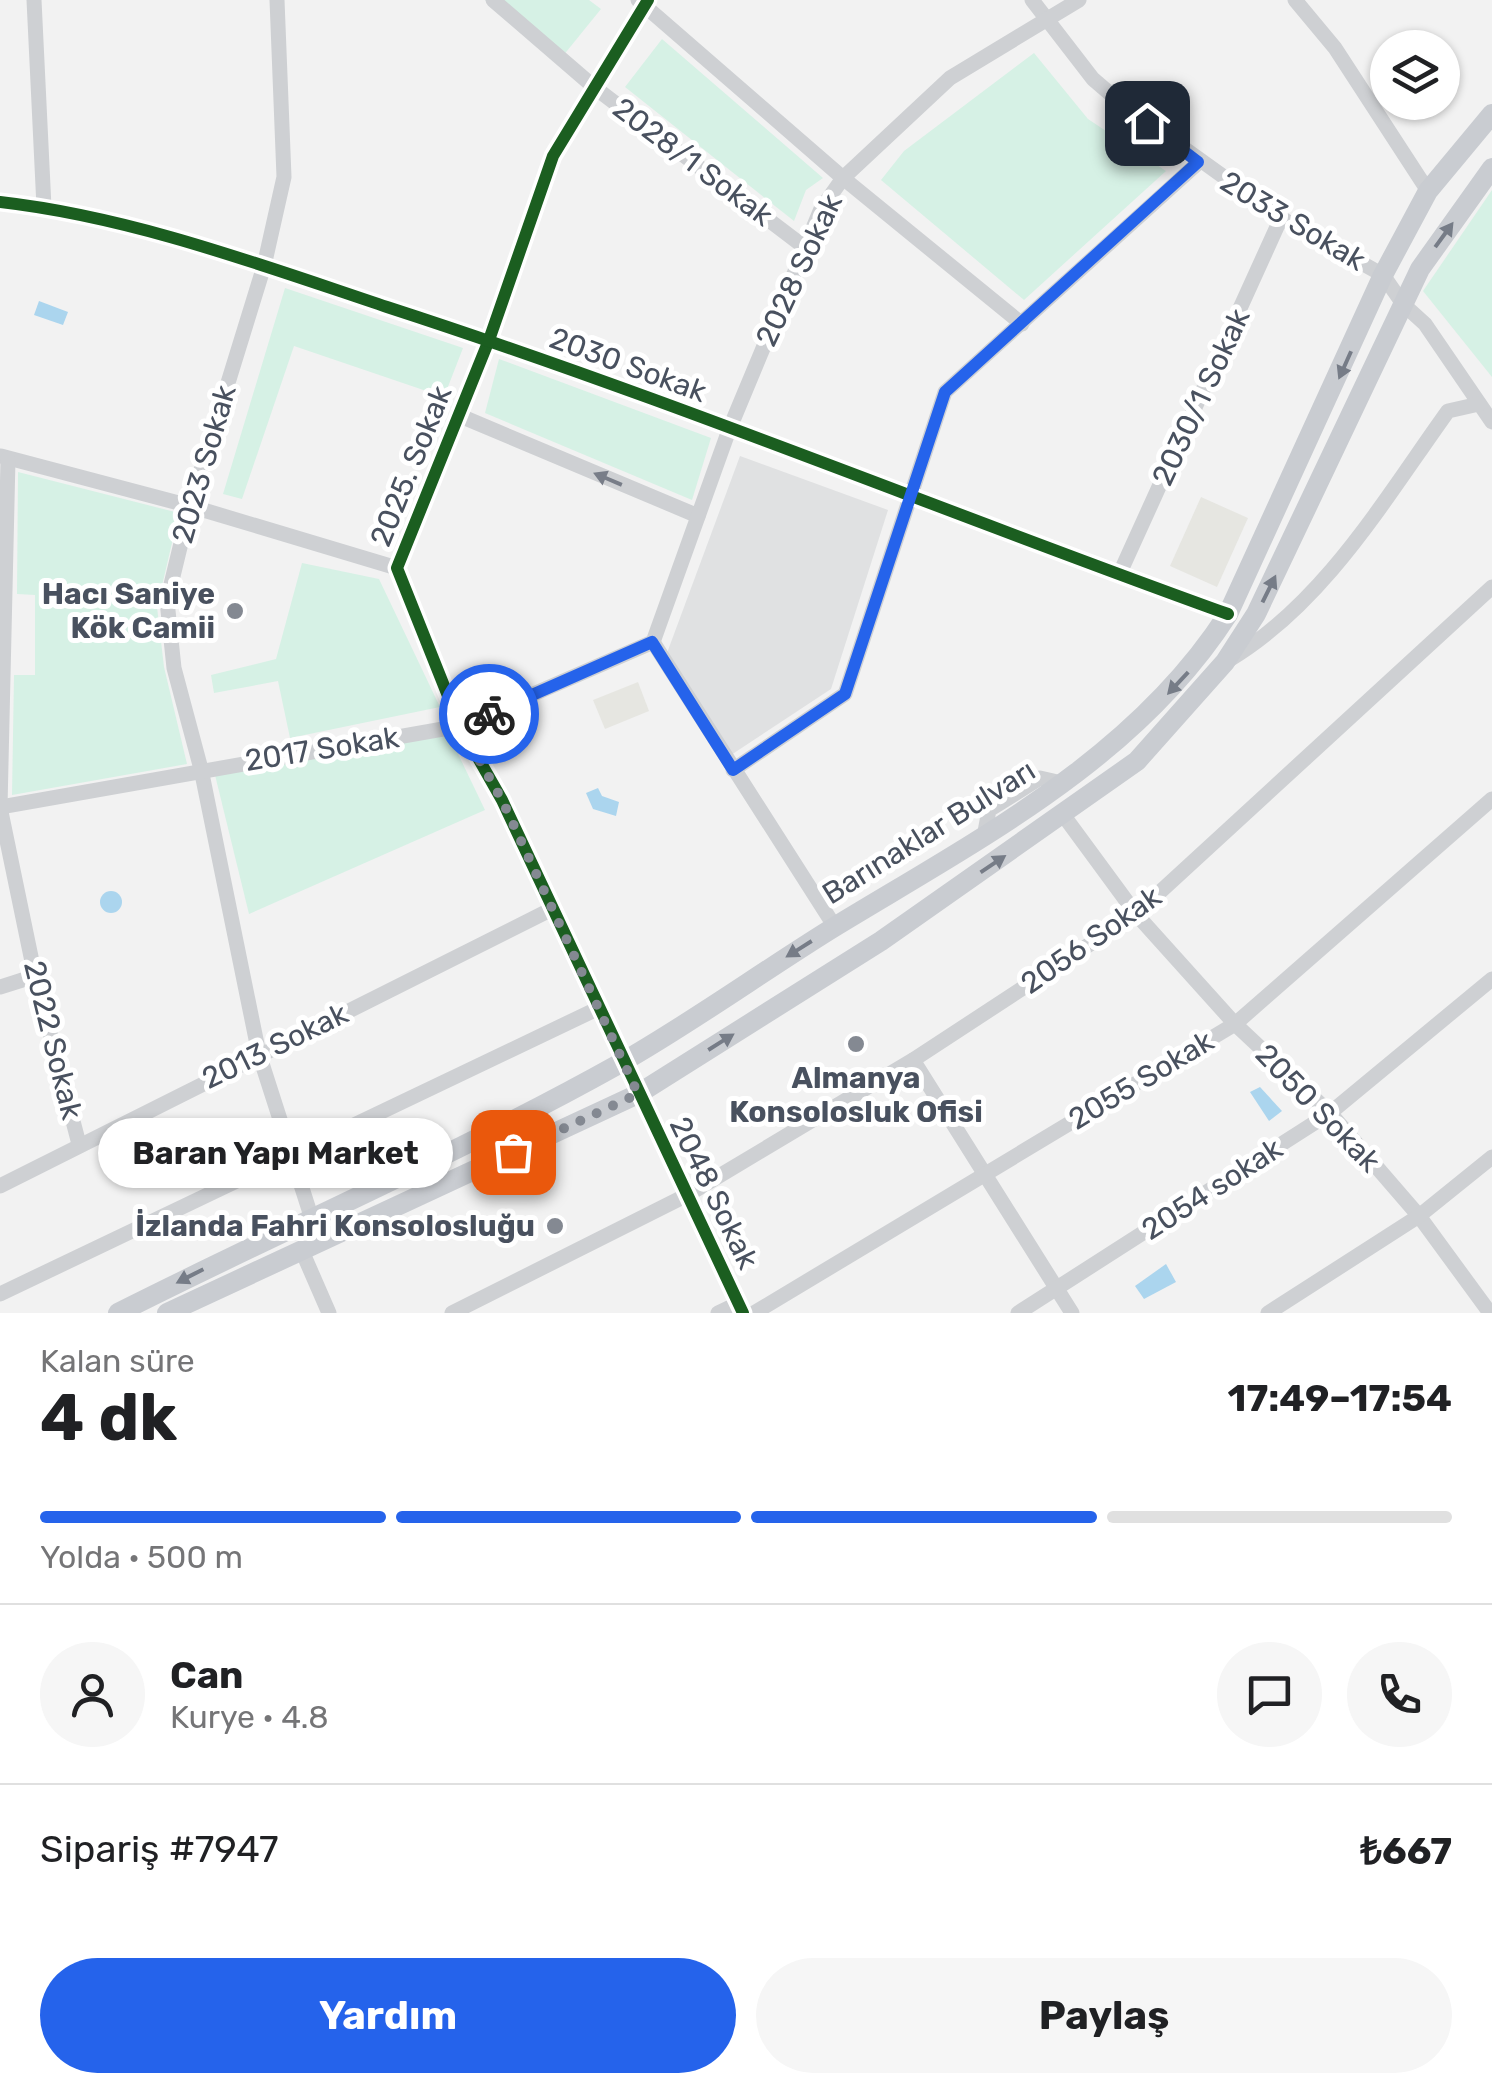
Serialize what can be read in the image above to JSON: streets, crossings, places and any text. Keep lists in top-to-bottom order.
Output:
{
  "streets": {
    "main road": ["Barınaklar Bulvarı"],
    "street": [
      "2028/1 Sokak",
      "2033 Sokak",
      "2028 Sokak",
      "2030 Sokak",
      "2030/1 Sokak",
      "2023 Sokak",
      "2025. Sokak",
      "2017 Sokak",
      "2056 Sokak",
      "2022 Sokak",
      "2013 Sokak",
      "2055 Sokak",
      "2050 Sokak",
      "2054 sokak",
      "2048 Sokak"
    ]
  },
  "crossings": [
    ["2028/1 Sokak", "2028 Sokak"],
    ["2028/1 Sokak", "2025. Sokak"],
    ["2033 Sokak", "2028 Sokak"],
    ["2033 Sokak", "2030/1 Sokak"],
    ["2033 Sokak", "Barınaklar Bulvarı"],
    ["2028 Sokak", "2030 Sokak"],
    ["2028 Sokak", "2017 Sokak"],
    ["2030 Sokak", "2030/1 Sokak"],
    ["2030 Sokak", "2023 Sokak"],
    ["2030 Sokak", "2025. Sokak"],
    ["2030 Sokak", "Barınaklar Bulvarı"],
    ["2023 Sokak", "2017 Sokak"],
    ["2023 Sokak", "Barınaklar Bulvarı"],
    ["2023 Sokak", "2013 Sokak"],
    ["2025. Sokak", "2017 Sokak"],
    ["2025. Sokak", "Barınaklar Bulvarı"],
    ["2025. Sokak", "2013 Sokak"],
    ["2025. Sokak", "2048 Sokak"],
    ["2017 Sokak", "2022 Sokak"],
    ["Barınaklar Bulvarı", "2050 Sokak"],
    ["Barınaklar Bulvarı", "2048 Sokak"],
    ["2056 Sokak", "2050 Sokak"],
    ["2056 Sokak", "2048 Sokak"],
    ["2022 Sokak", "2013 Sokak"],
    ["2055 Sokak", "2050 Sokak"],
    ["2050 Sokak", "2054 sokak"]
  ],
  "places": [
    "Hacı Saniye Kök Camii",
    "Almanya Konsolosluk Ofisi",
    "Baran Yapı Market",
    "İzlanda Fahri Konsolosluğu"
  ],
  "page": {
    "bubble": "Baran Yapı Market",
    "heading": ["4 dk", "Kalan süre", "17:49–17:54"],
    "panel": [
      "Can",
      "Kurye · 4.8",
      "Sipariş #7947",
      "₺667"
    ],
    "bar": "Yolda · 500 m",
    "buttons": ["Yardım", "Paylaş"]
  }
}
